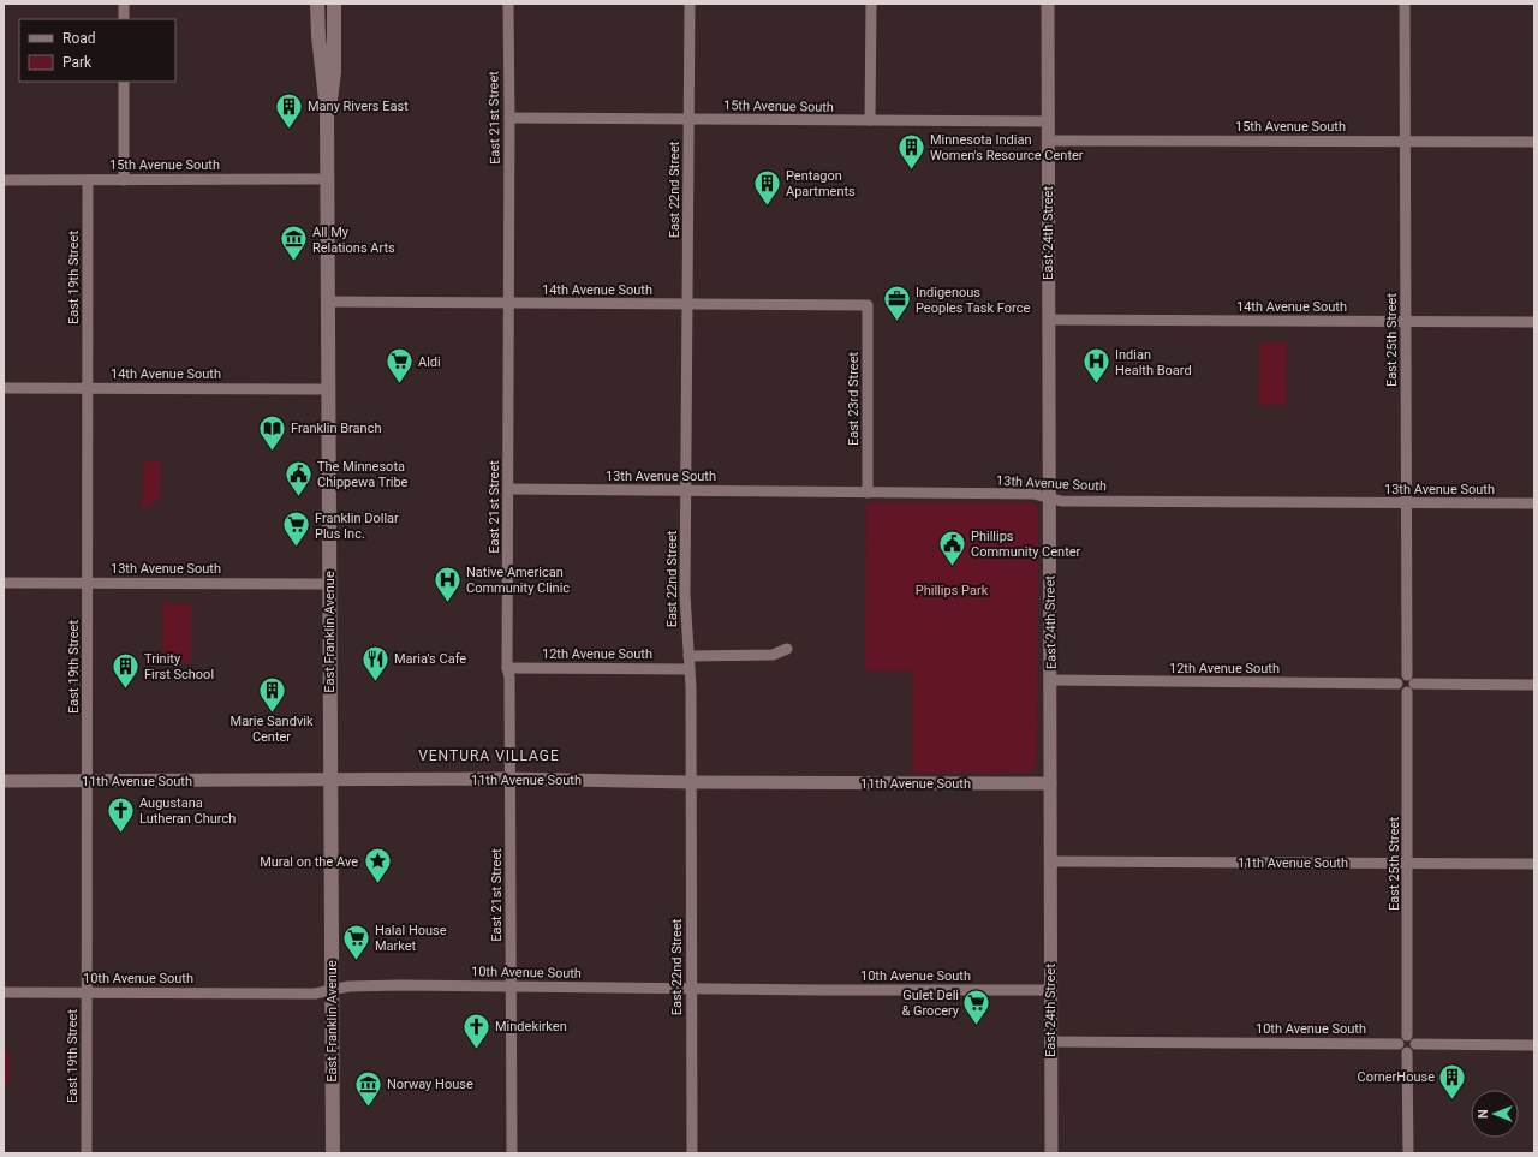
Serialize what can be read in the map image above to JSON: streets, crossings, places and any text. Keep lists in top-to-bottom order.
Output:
{
  "streets": {
    "main road": ["East Franklin Avenue"],
    "street": [
      "15th Avenue South",
      "East 21st Street",
      "East 22nd Street",
      "East 24th Street",
      "East 19th Street",
      "14th Avenue South",
      "East 25th Street",
      "East 23rd Street",
      "13th Avenue South",
      "12th Avenue South",
      "11th Avenue South",
      "10th Avenue South"
    ]
  },
  "crossings": [
    ["15th Avenue South", "East 21st Street"],
    ["15th Avenue South", "East 22nd Street"],
    ["15th Avenue South", "East 24th Street"],
    ["15th Avenue South", "East 19th Street"],
    ["15th Avenue South", "East 25th Street"],
    ["15th Avenue South", "East Franklin Avenue"],
    ["East 21st Street", "14th Avenue South"],
    ["East 21st Street", "13th Avenue South"],
    ["East 21st Street", "12th Avenue South"],
    ["East 21st Street", "11th Avenue South"],
    ["East 21st Street", "10th Avenue South"],
    ["East 22nd Street", "14th Avenue South"],
    ["East 22nd Street", "13th Avenue South"],
    ["East 22nd Street", "12th Avenue South"],
    ["East 22nd Street", "11th Avenue South"],
    ["East 22nd Street", "10th Avenue South"],
    ["East 24th Street", "14th Avenue South"],
    ["East 24th Street", "13th Avenue South"],
    ["East 24th Street", "12th Avenue South"],
    ["East 24th Street", "11th Avenue South"],
    ["East 24th Street", "10th Avenue South"],
    ["East 19th Street", "14th Avenue South"],
    ["East 19th Street", "13th Avenue South"],
    ["East 19th Street", "11th Avenue South"],
    ["East 19th Street", "10th Avenue South"],
    ["14th Avenue South", "East 25th Street"],
    ["14th Avenue South", "East 23rd Street"],
    ["14th Avenue South", "East Franklin Avenue"],
    ["East 25th Street", "13th Avenue South"],
    ["East 25th Street", "12th Avenue South"],
    ["East 25th Street", "11th Avenue South"],
    ["East 25th Street", "10th Avenue South"],
    ["East 23rd Street", "13th Avenue South"],
    ["13th Avenue South", "East Franklin Avenue"],
    ["East Franklin Avenue", "11th Avenue South"],
    ["East Franklin Avenue", "10th Avenue South"]
  ],
  "districts": ["VENTURA VILLAGE"],
  "parks": ["Phillips Park"],
  "places": {
    "building": [
      "Many Rivers East",
      "Minnesota Indian Women's Resource Center",
      "Pentagon Apartments",
      "Trinity First School",
      "Marie Sandvik Center",
      "CornerHouse"
    ],
    "museum": ["All My Relations Arts", "Norway House"],
    "office": ["Indigenous Peoples Task Force"],
    "supermarket": [
      "Aldi",
      "Franklin Dollar Plus Inc.",
      "Halal House Market",
      "Gulet Deli & Grocery"
    ],
    "hospital": ["Indian Health Board", "Native American Community Clinic"],
    "library": ["Franklin Branch"],
    "public building": ["The Minnesota Chippewa Tribe", "Phillips Community Center"],
    "restaurant": ["Maria's Cafe"],
    "church": ["Augustana Lutheran Church", "Mindekirken"],
    "place": ["Mural on the Ave"]
  },
  "legend": ["Road", "Park"],
  "north": "left"
}
